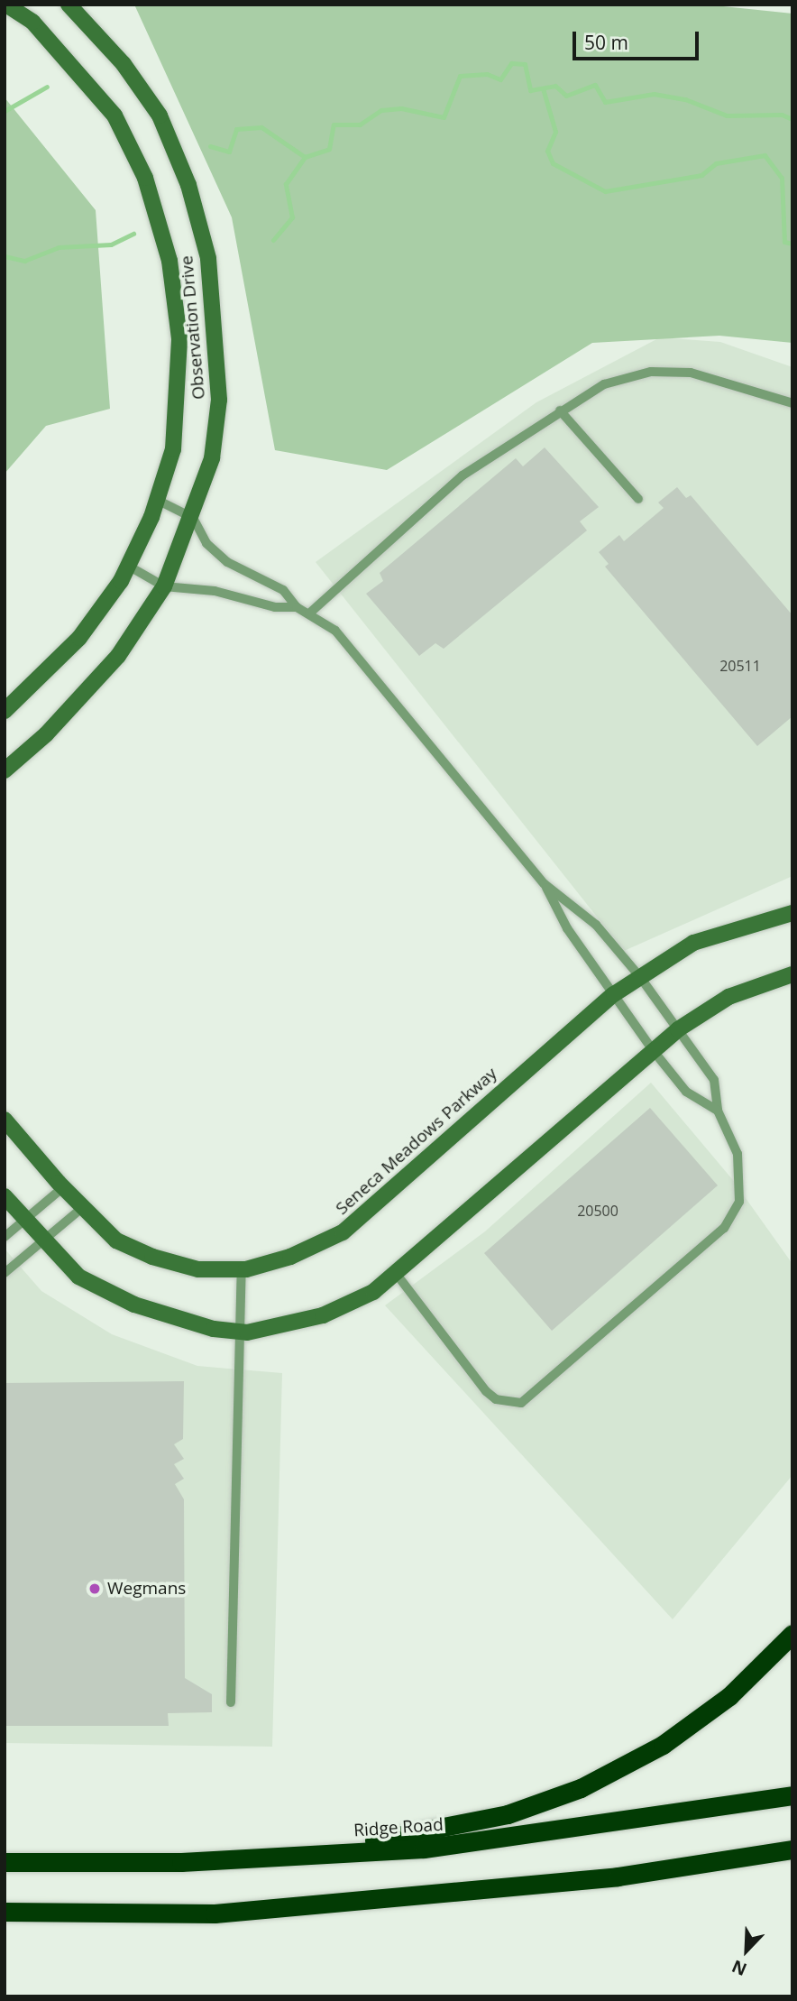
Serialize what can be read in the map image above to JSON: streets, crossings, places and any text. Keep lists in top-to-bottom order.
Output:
{
  "streets": {
    "highway": ["Ridge Road"],
    "street": ["Observation Drive", "Seneca Meadows Parkway"]
  },
  "places": ["Wegmans"],
  "house_numbers": ["20511", "20500"],
  "scale_bar": "50 m",
  "north": "bottom left"
}
